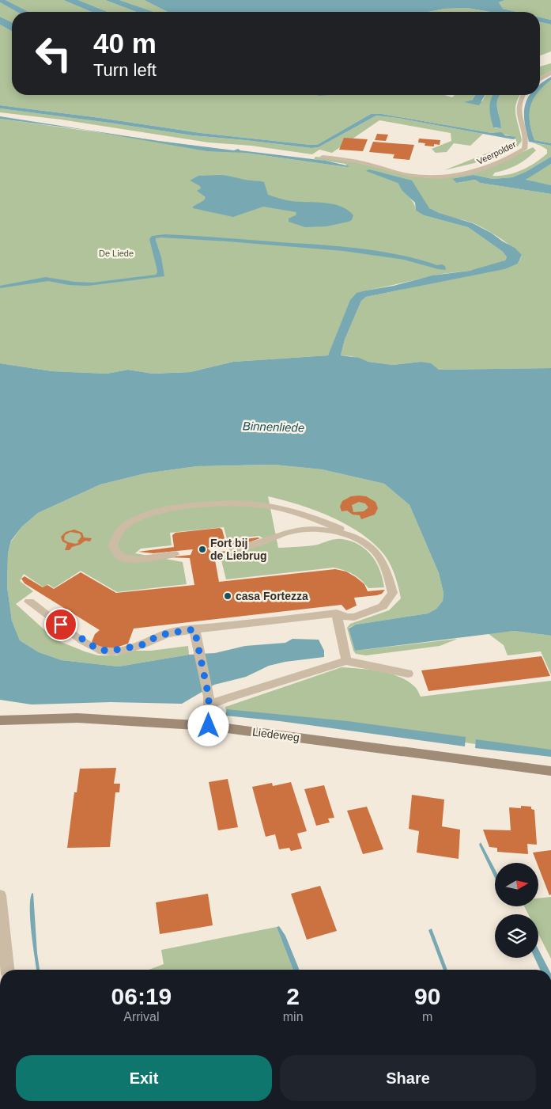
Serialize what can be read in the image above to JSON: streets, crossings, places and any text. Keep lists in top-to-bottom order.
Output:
{
  "streets": {
    "street": ["Veerpolder", "Liedeweg"]
  },
  "water": ["Binnenliede"],
  "parks": ["De Liede"],
  "places": ["Fort bij de Liebrug", "casa Fortezza"],
  "north": "right",
  "page": {
    "turn": ["40 m", "Turn left"],
    "eta": [
      "06:19",
      "Arrival",
      "2",
      "min",
      "90",
      "m"
    ],
    "buttons": ["Exit", "Share"]
  }
}
